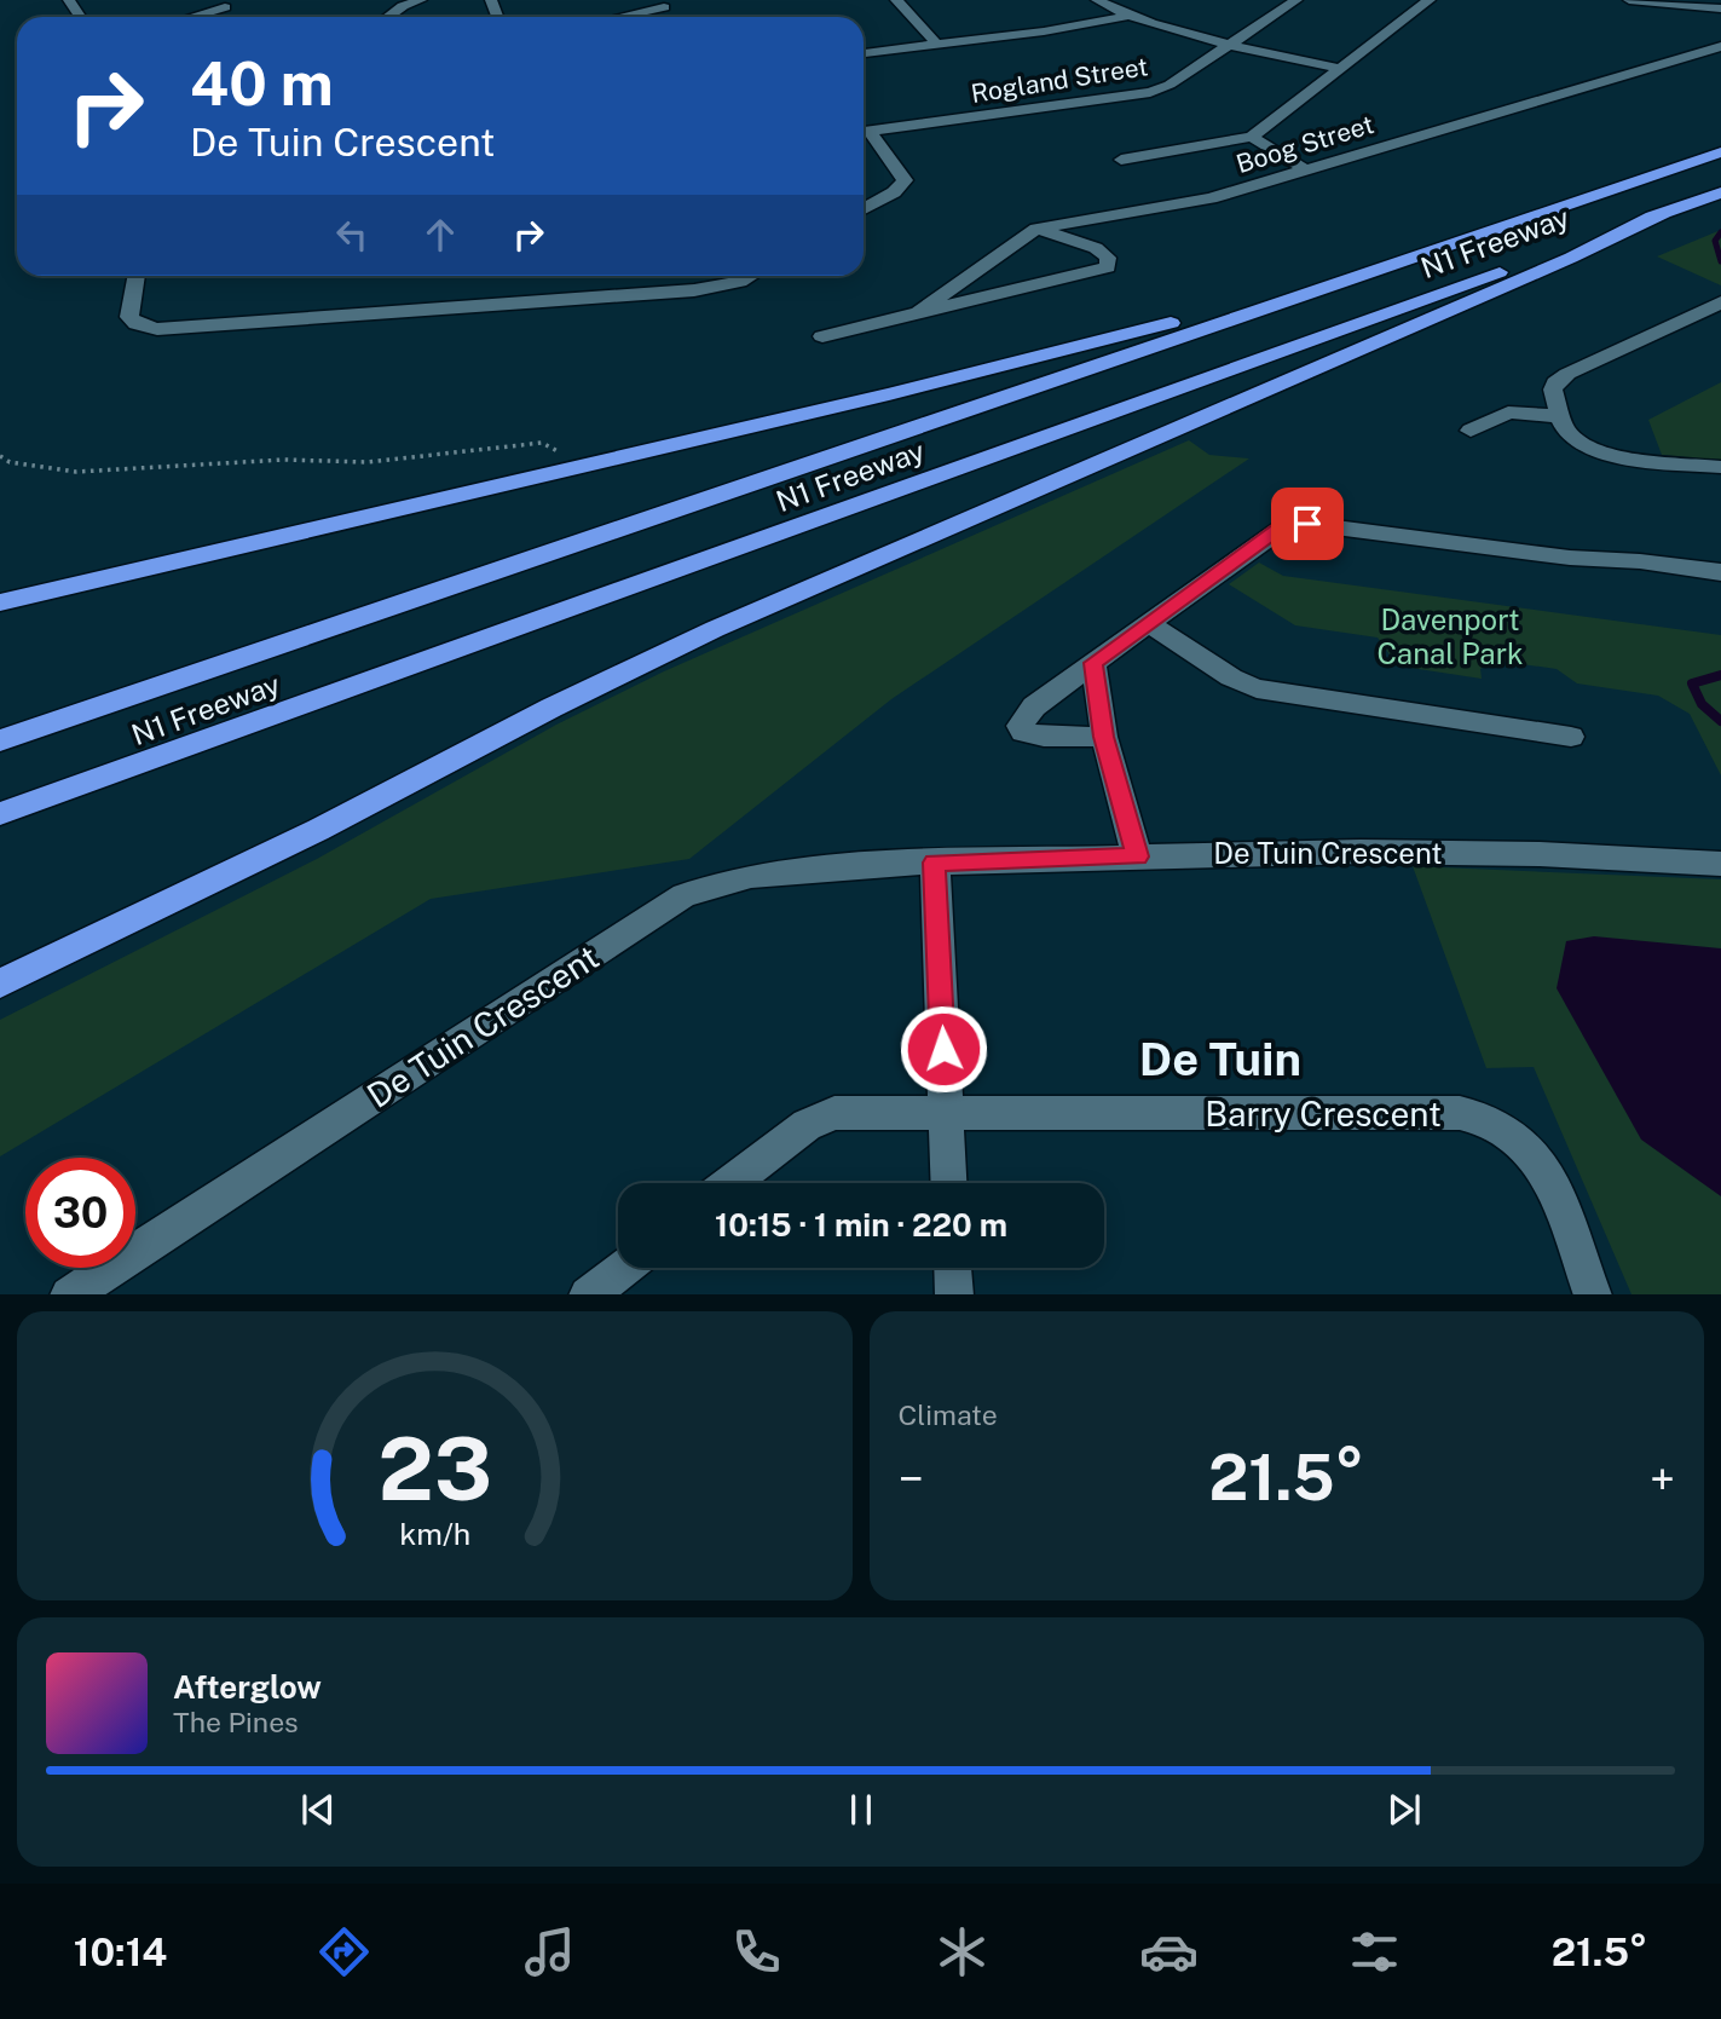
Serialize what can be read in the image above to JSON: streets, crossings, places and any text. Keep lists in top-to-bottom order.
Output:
{
  "streets": {
    "highway": ["N1 Freeway"],
    "street": [
      "Rogland Street",
      "Boog Street",
      "De Tuin Crescent",
      "Barry Crescent"
    ]
  },
  "districts": ["De Tuin"],
  "parks": ["Davenport Canal Park"],
  "page": {
    "turn": ["40 m", "De Tuin Crescent"],
    "limit": "30",
    "trip": "10:15 · 1 min · 220 m",
    "tile": "Climate",
    "heat": ["−", "21.5°", "+"],
    "song": ["Afterglow", "The Pines"],
    "tabs": ["10:14", "21.5°"],
    "gauge": ["23", "km/h"]
  }
}
